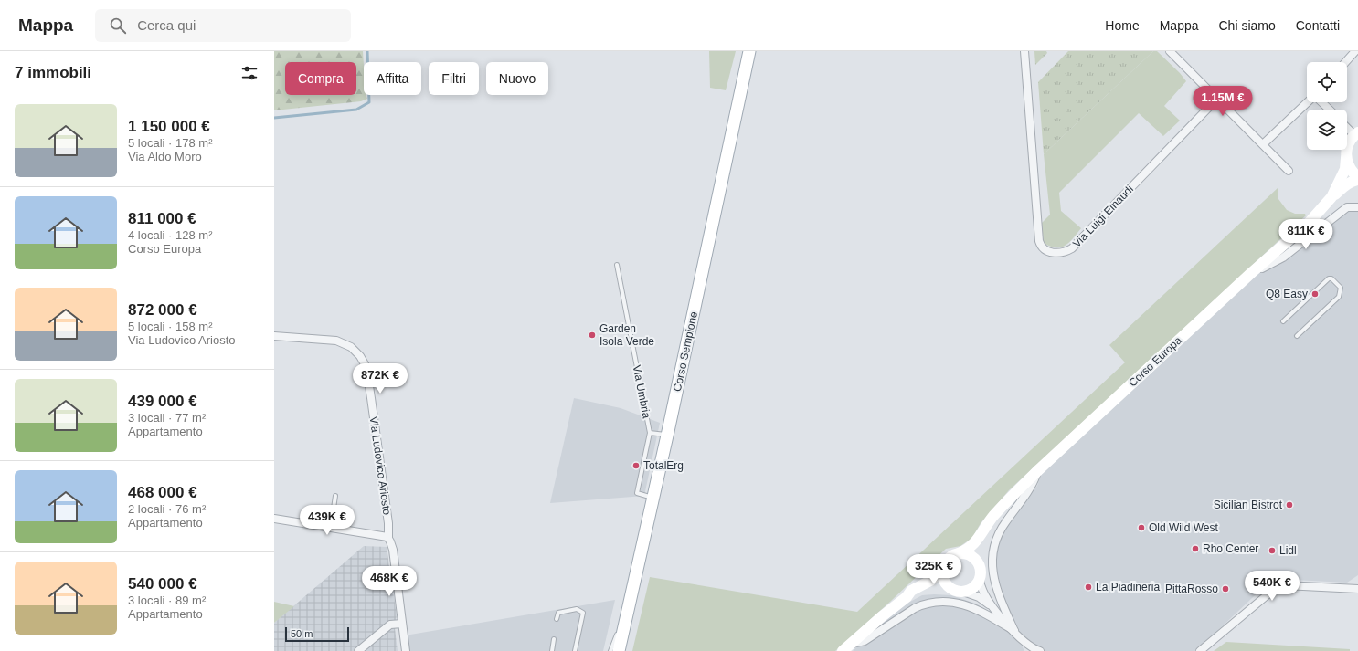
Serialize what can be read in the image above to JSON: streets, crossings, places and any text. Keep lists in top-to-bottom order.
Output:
{
  "streets": {
    "main road": ["Corso Sempione", "Corso Europa"],
    "street": ["Via Luigi Einaudi", "Via Ludovico Ariosto"],
    "lane": ["Via Umbria"]
  },
  "places": [
    "Q8 Easy",
    "Garden Isola Verde",
    "TotalErg",
    "Sicilian Bistrot",
    "Old Wild West",
    "Rho Center",
    "Lidl",
    "La Piadineria",
    "PittaRosso"
  ],
  "scale_bar": "50 m",
  "page": {
    "header": "Mappa",
    "search": "Cerca qui",
    "nav": [
      "Home",
      "Mappa",
      "Chi siamo",
      "Contatti"
    ],
    "heading": "7 immobili",
    "chip": [
      "Compra",
      "Affitta",
      "Filtri",
      "Nuovo"
    ],
    "price": [
      "1.15M €",
      "811K €",
      "872K €",
      "439K €",
      "325K €",
      "468K €",
      "540K €"
    ],
    "list": [
      {
        "name": "1 150 000 €",
        "note": "5 locali · 178 m² · Via Aldo Moro"
      },
      {
        "name": "811 000 €",
        "note": "4 locali · 128 m² · Corso Europa"
      },
      {
        "name": "872 000 €",
        "note": "5 locali · 158 m² · Via Ludovico Ariosto"
      },
      {
        "name": "439 000 €",
        "note": "3 locali · 77 m² · Appartamento"
      },
      {
        "name": "468 000 €",
        "note": "2 locali · 76 m² · Appartamento"
      },
      {
        "name": "540 000 €",
        "note": "3 locali · 89 m² · Appartamento"
      }
    ],
    "scale": "50 m"
  }
}
